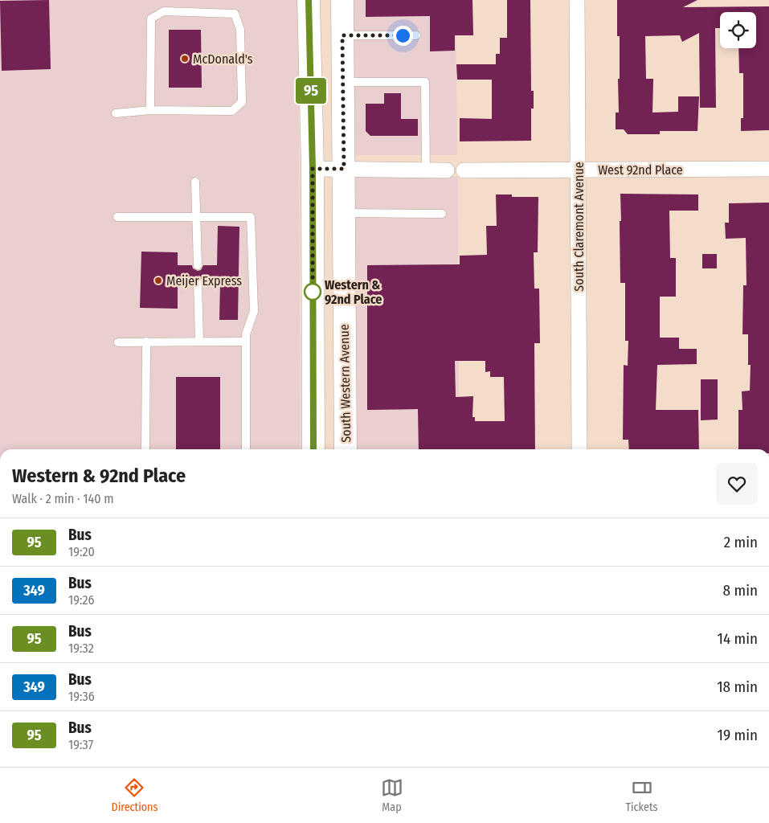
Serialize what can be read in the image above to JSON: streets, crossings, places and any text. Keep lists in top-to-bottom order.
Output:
{
  "streets": {
    "main road": ["South Western Avenue"],
    "street": ["West 92nd Place", "South Claremont Avenue"]
  },
  "crossings": [
    ["West 92nd Place", "South Claremont Avenue"]
  ],
  "places": ["McDonald's", "Meijer Express", "Western & 92nd Place"],
  "lines": ["bus line 95"],
  "page": {
    "on_map": "95",
    "heading": ["Western & 92nd Place", "Walk · 2 min · 140 m"],
    "list": [
      {
        "mark": "95",
        "name": "Bus",
        "note": "19:20",
        "value": "2 min"
      },
      {
        "mark": "349",
        "name": "Bus",
        "note": "19:26",
        "value": "8 min"
      },
      {
        "mark": "95",
        "name": "Bus",
        "note": "19:32",
        "value": "14 min"
      },
      {
        "mark": "349",
        "name": "Bus",
        "note": "19:36",
        "value": "18 min"
      },
      {
        "mark": "95",
        "name": "Bus",
        "note": "19:37",
        "value": "19 min"
      }
    ],
    "tabs": ["Directions", "Map", "Tickets"]
  }
}
